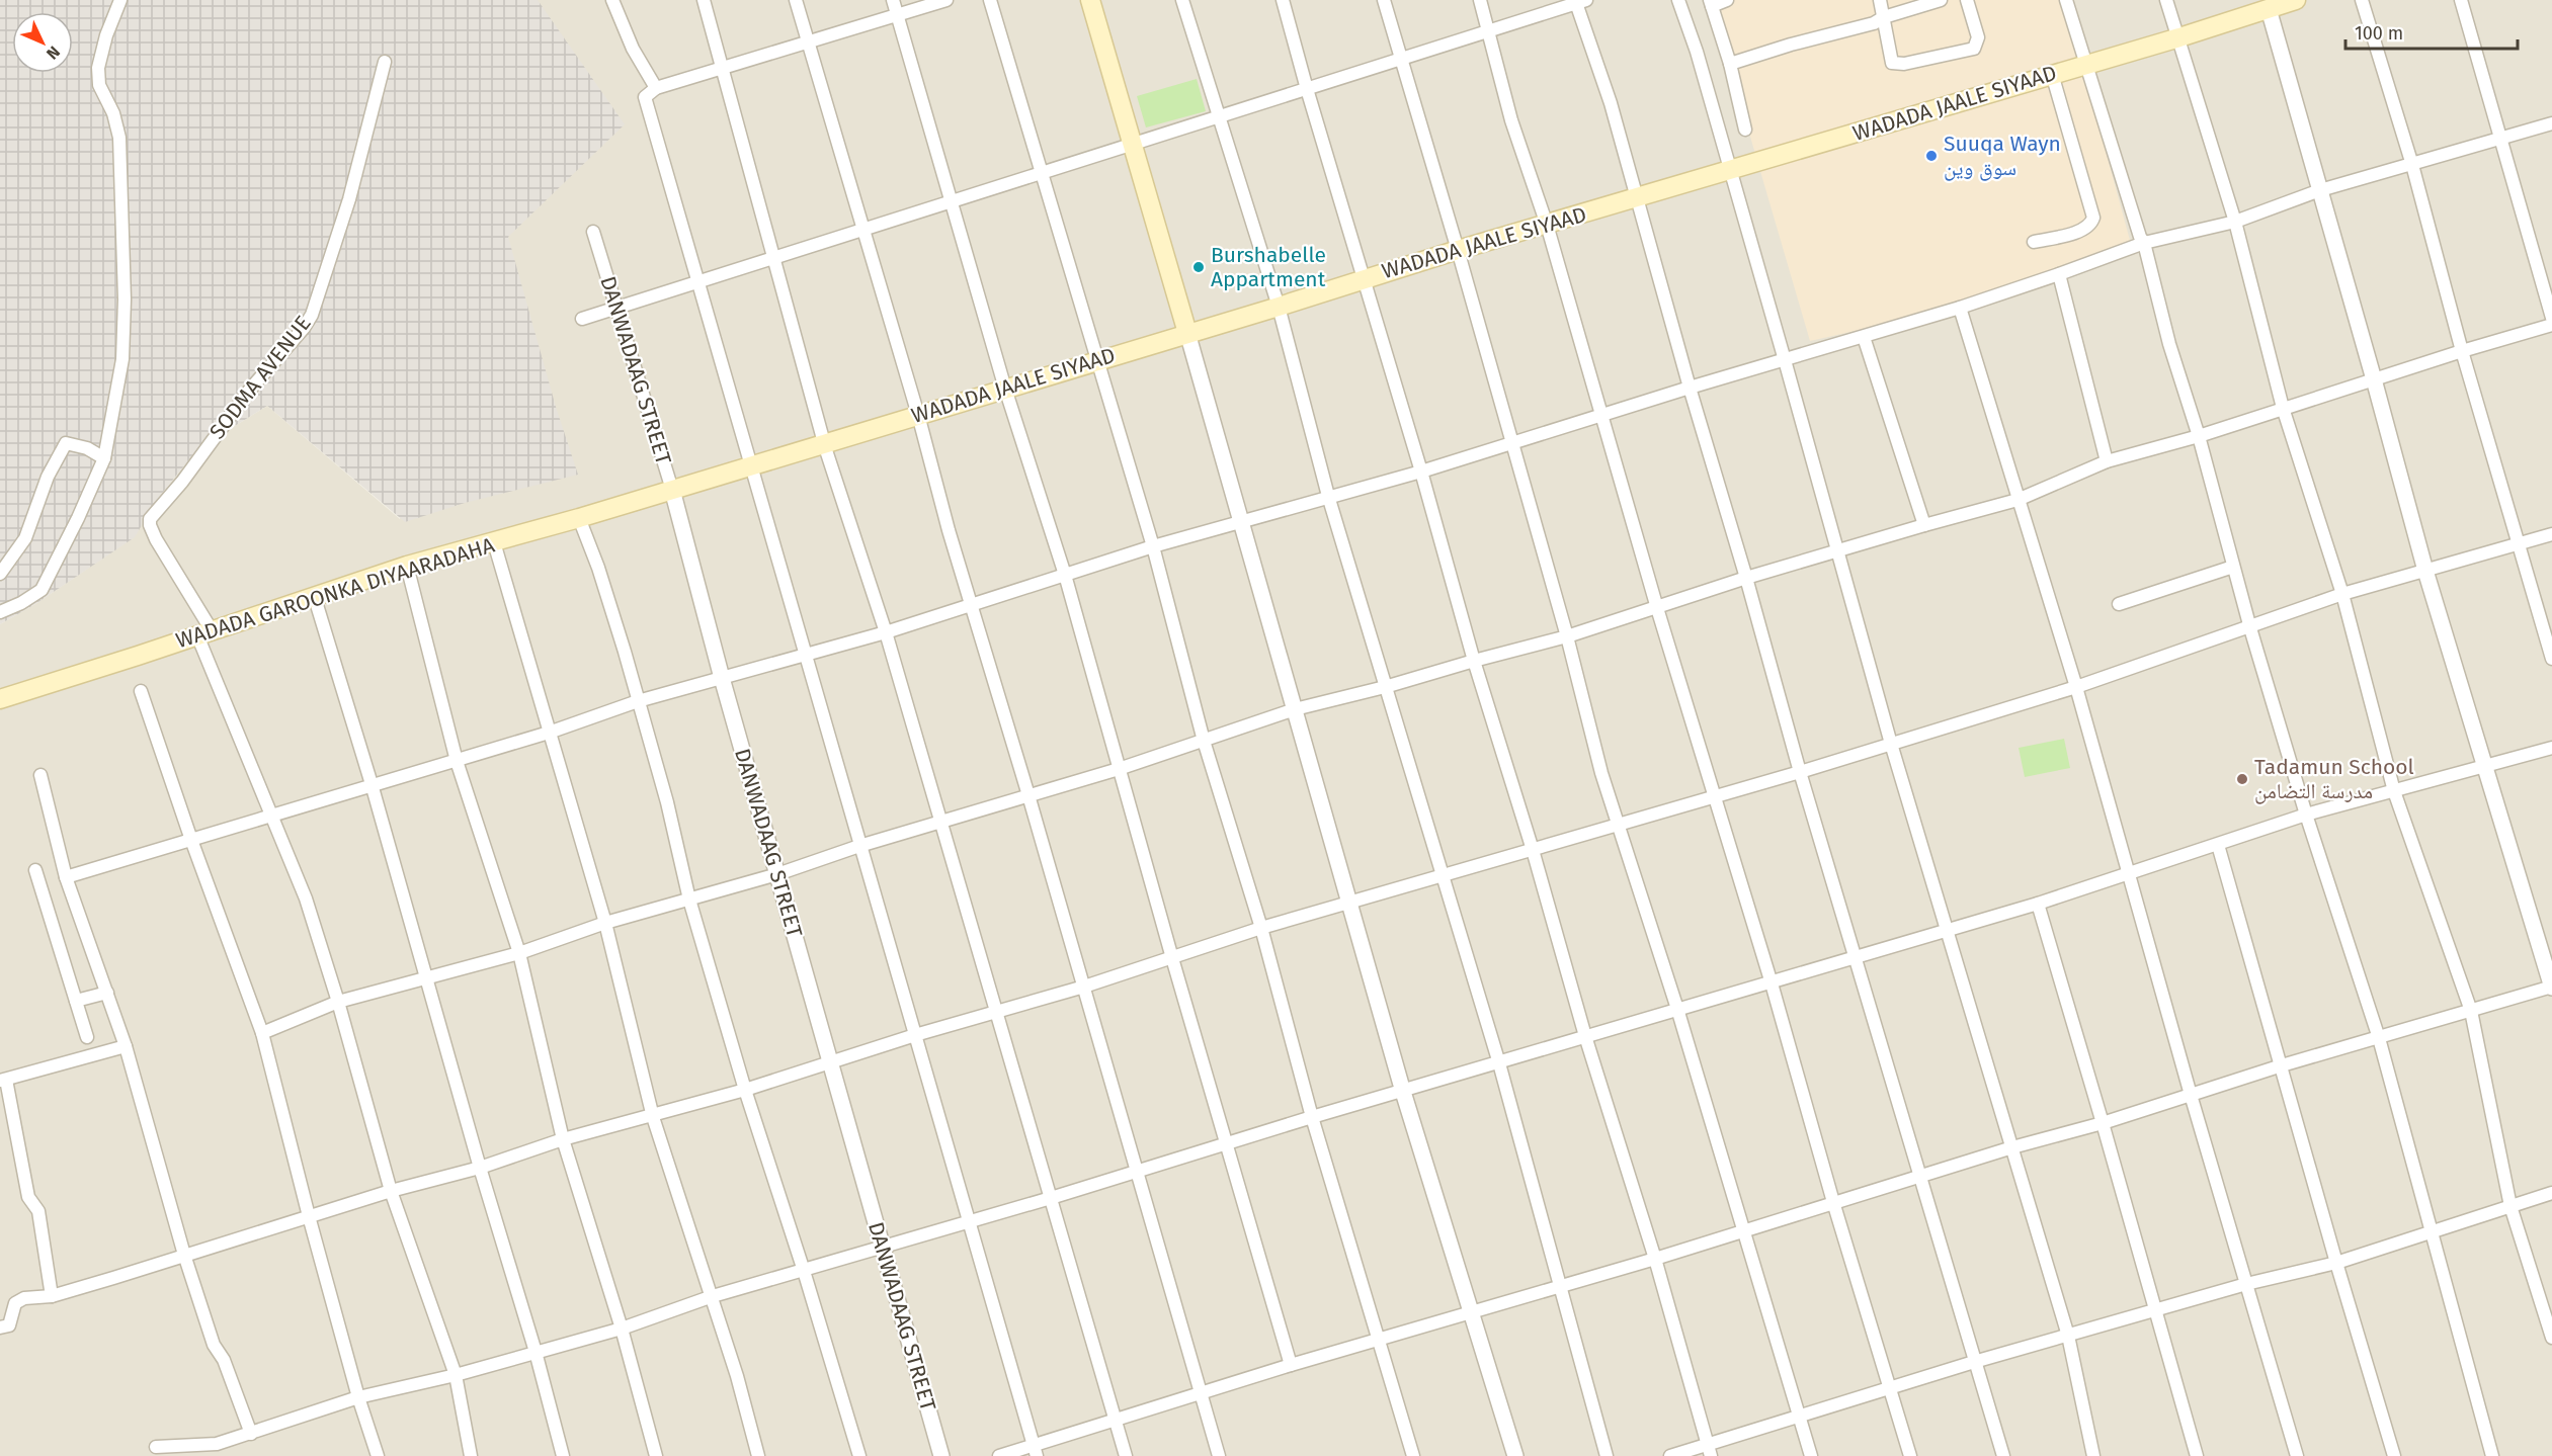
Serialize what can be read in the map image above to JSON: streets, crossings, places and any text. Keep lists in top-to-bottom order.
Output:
{
  "streets": {
    "main road": ["WADADA JAALE SIYAAD", "WADADA GAROONKA DIYAARADAHA"],
    "street": ["DANWADAAG STREET", "SODMA AVENUE"]
  },
  "crossings": [
    ["WADADA JAALE SIYAAD", "DANWADAAG STREET"],
    ["WADADA JAALE SIYAAD", "WADADA GAROONKA DIYAARADAHA"],
    ["DANWADAAG STREET", "WADADA GAROONKA DIYAARADAHA"],
    ["SODMA AVENUE", "WADADA GAROONKA DIYAARADAHA"]
  ],
  "places": ["Suuqa Wayn سوق وين", "Burshabelle Appartment", "Tadamun School مدرسة التضامن"],
  "scale_bar": "100 m",
  "north": "bottom right"
}
